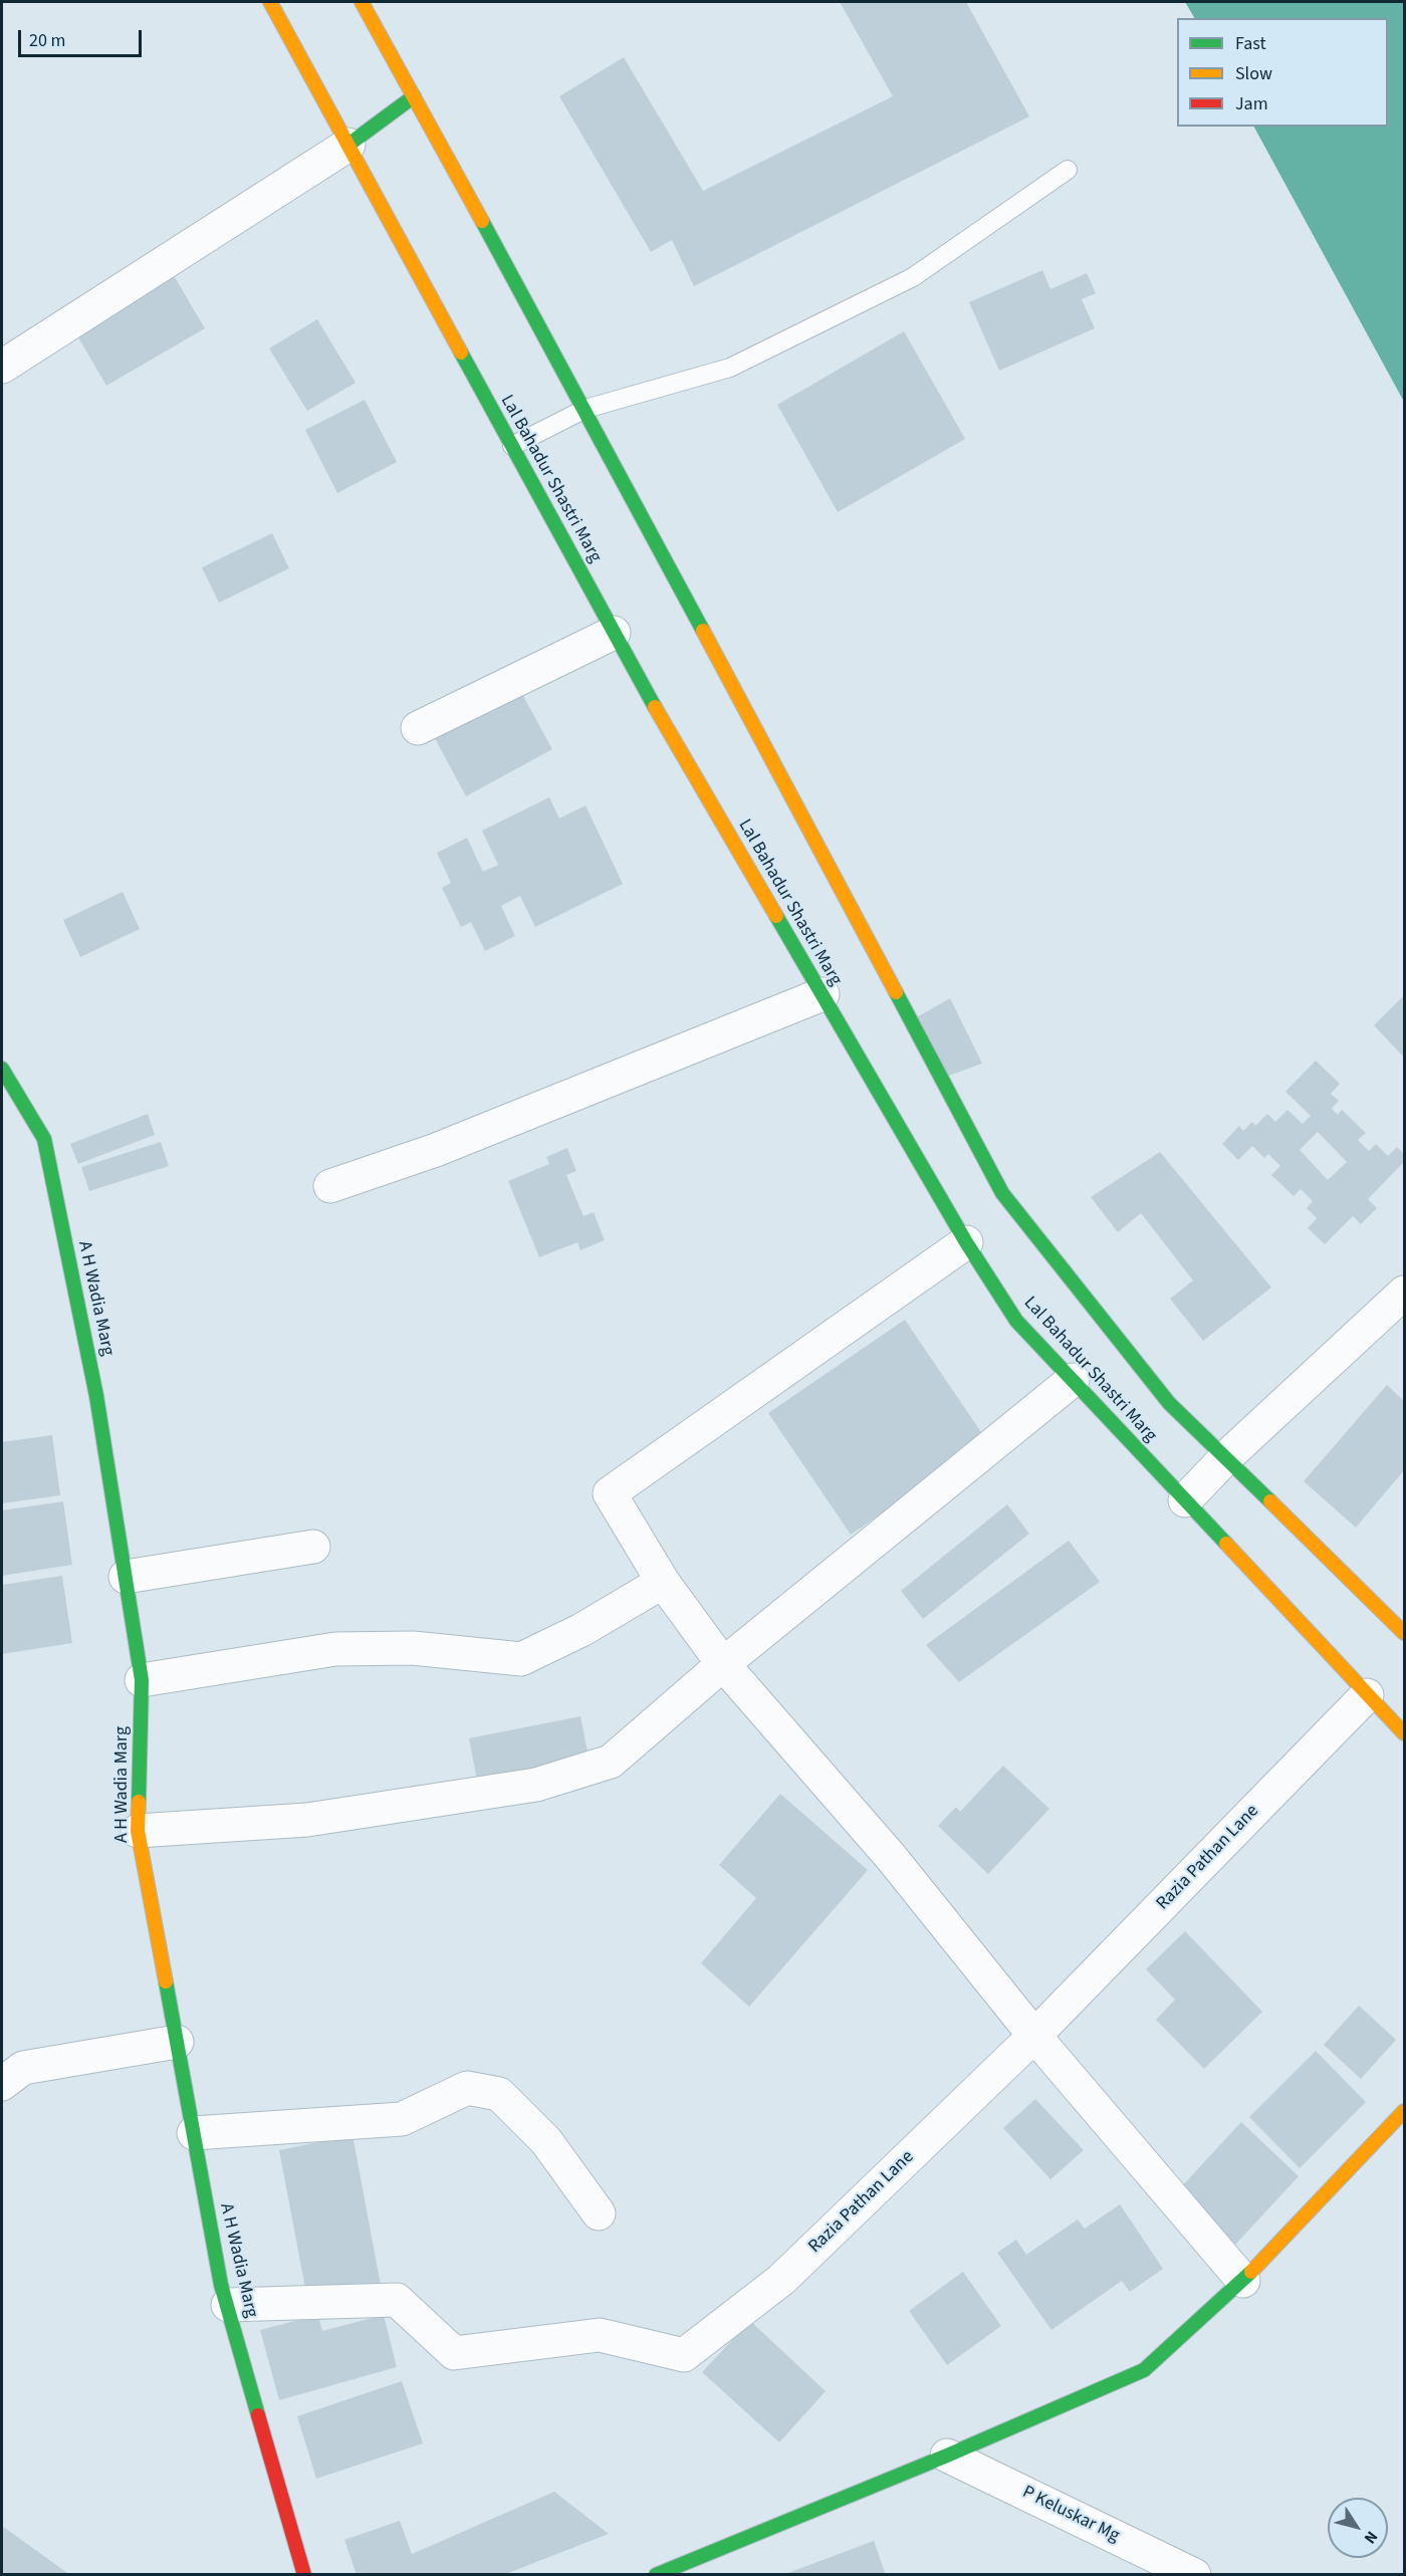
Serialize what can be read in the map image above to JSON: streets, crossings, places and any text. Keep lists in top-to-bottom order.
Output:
{
  "streets": {
    "main road": ["Lal Bahadur Shastri Marg", "A H Wadia Marg"],
    "street": ["Razia Pathan Lane", "P Keluskar Mg"]
  },
  "crossings": [
    ["Lal Bahadur Shastri Marg", "Razia Pathan Lane"],
    ["A H Wadia Marg", "Razia Pathan Lane"]
  ],
  "legend": ["Fast", "Slow", "Jam"],
  "scale_bar": "20 m",
  "north": "bottom right"
}
